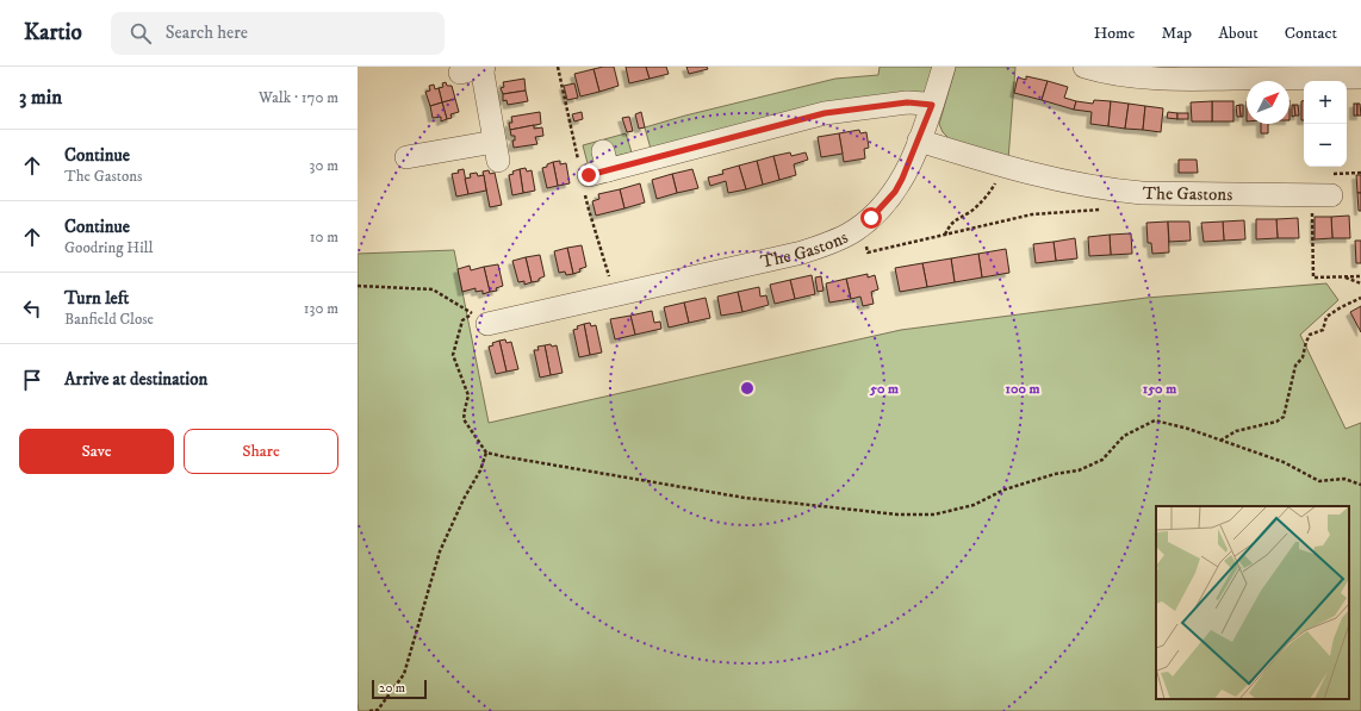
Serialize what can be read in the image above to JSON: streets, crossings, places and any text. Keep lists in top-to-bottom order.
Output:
{
  "streets": {
    "street": ["The Gastons"]
  },
  "scale_bar": "20 m",
  "north": "top right",
  "page": {
    "header": "Kartio",
    "search": "Search here",
    "nav": [
      "Home",
      "Map",
      "About",
      "Contact"
    ],
    "heading": ["3 min", "Walk · 170 m"],
    "map_buttons": ["+", "−"],
    "list": [
      ["Continue", "The Gastons", "30 m"],
      ["Continue", "Goodring Hill", "10 m"],
      ["Turn left", "Banfield Close", "130 m"],
      "Arrive at destination"
    ],
    "buttons": ["Save", "Share"],
    "scale": "20 m"
  },
  "rings": ["50 m", "100 m", "150 m"]
}
